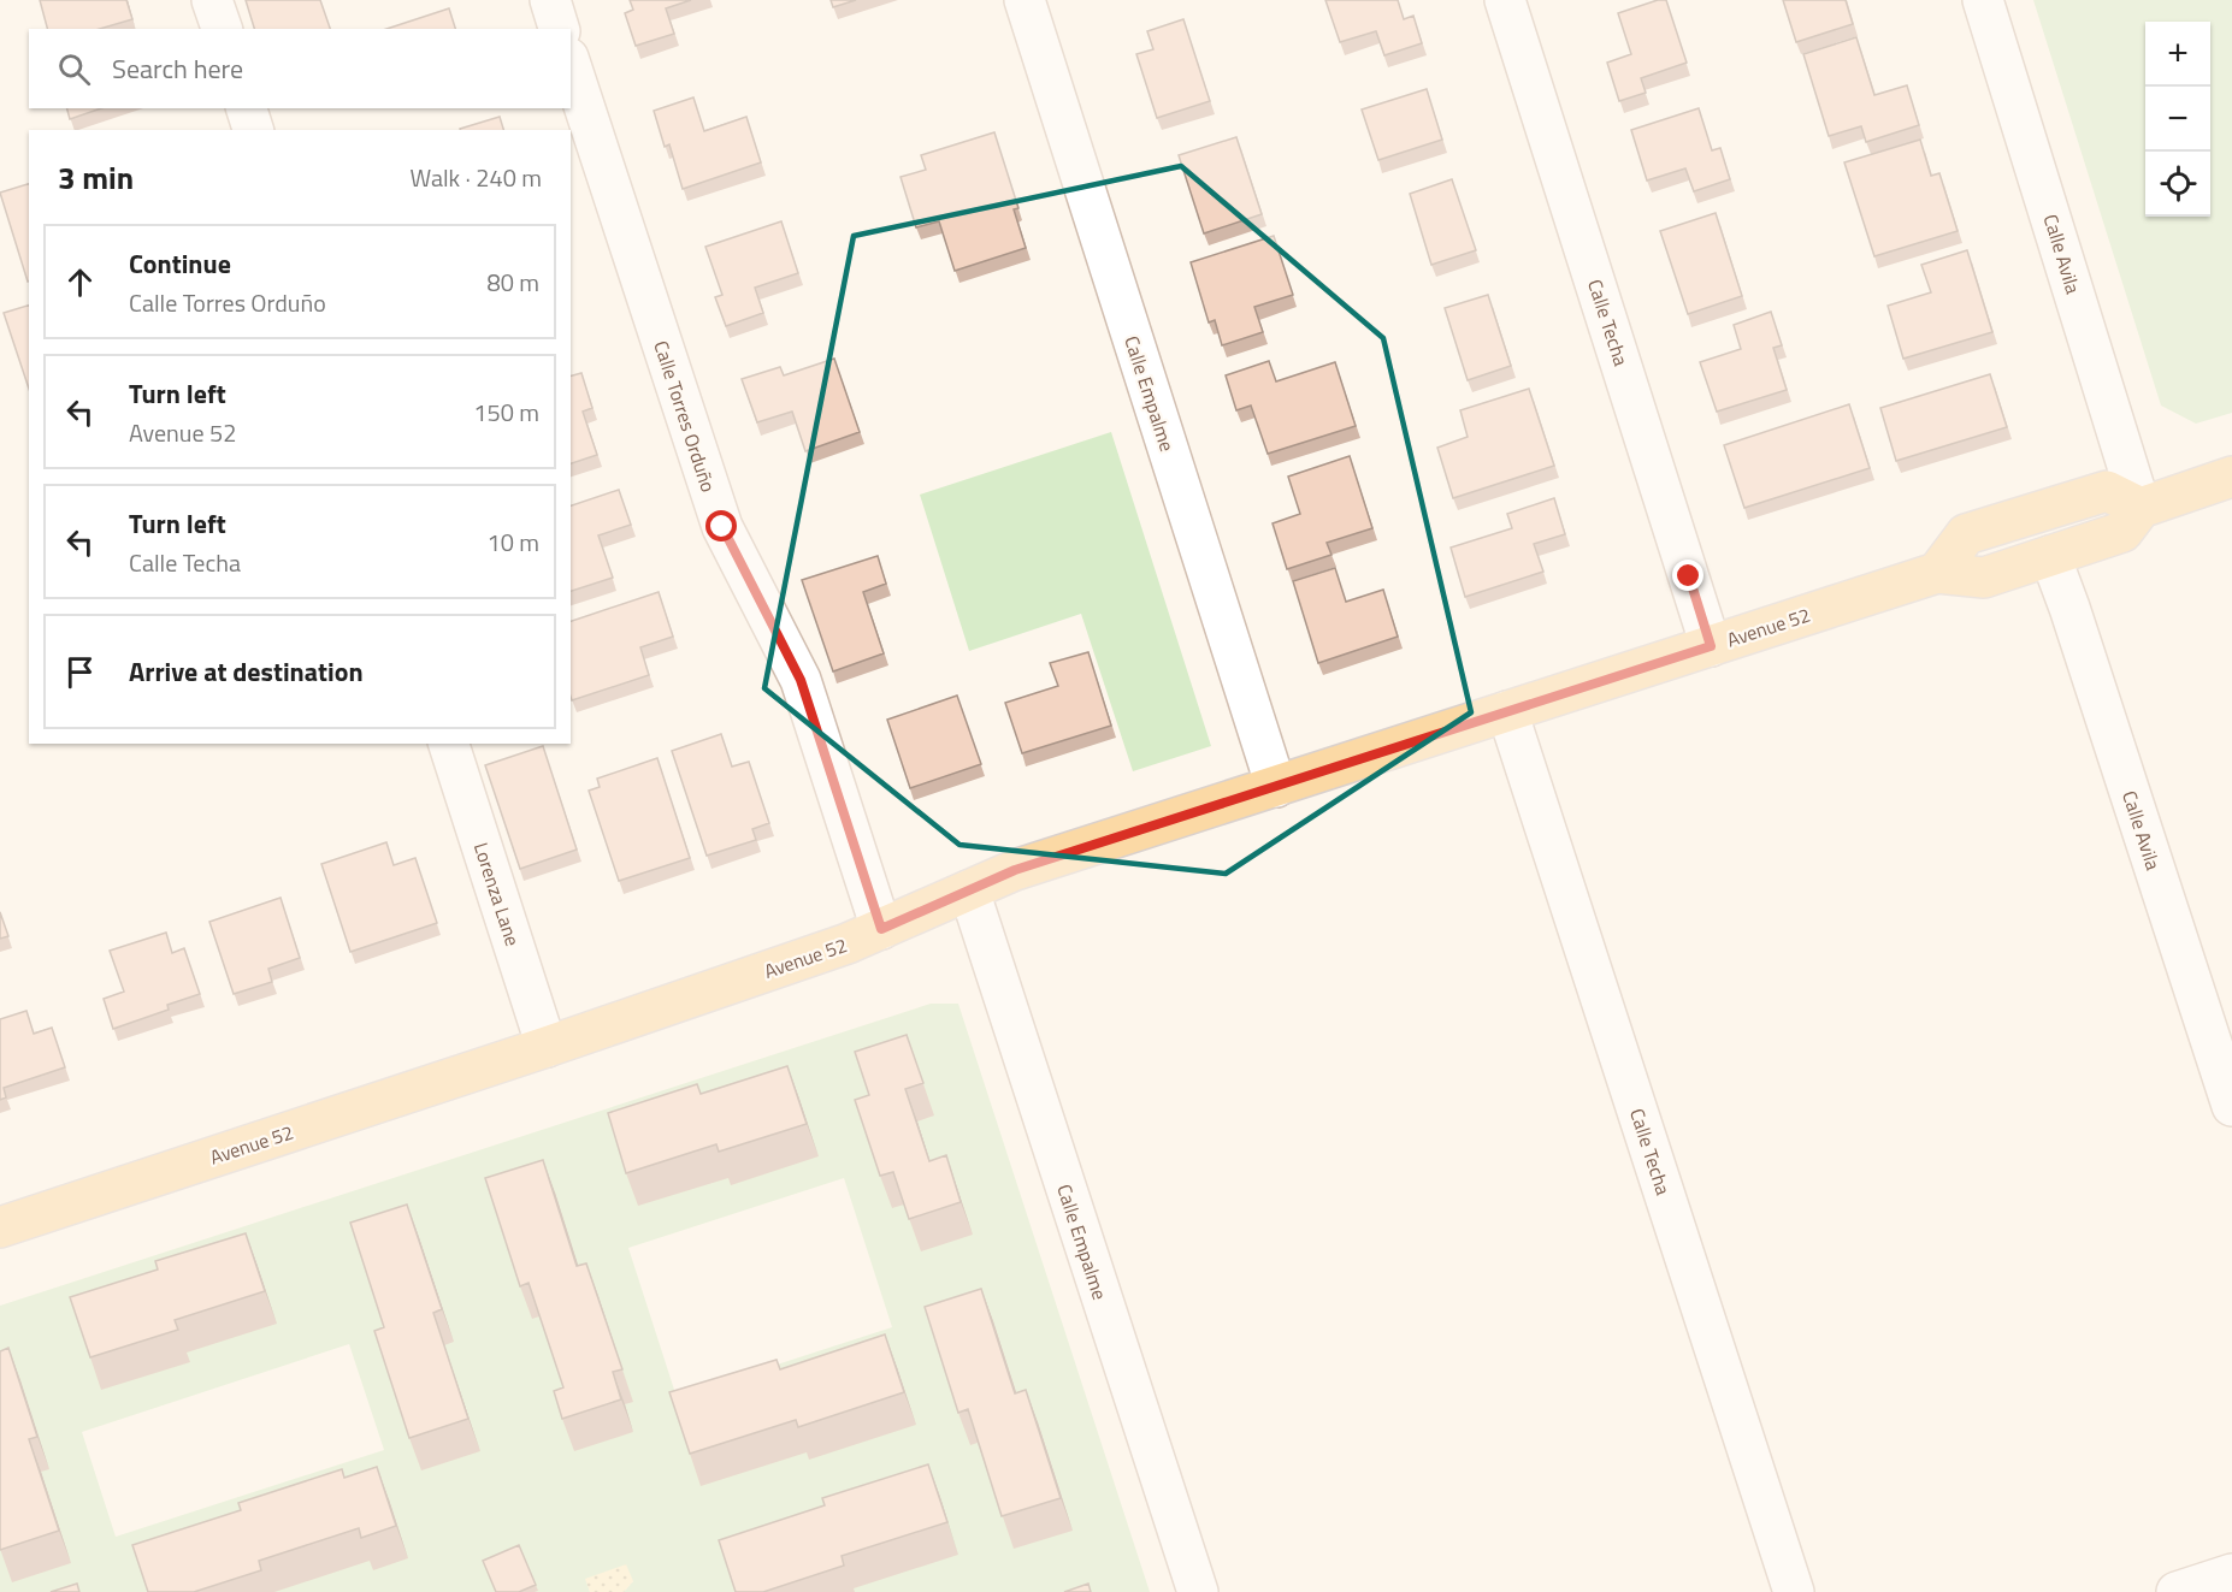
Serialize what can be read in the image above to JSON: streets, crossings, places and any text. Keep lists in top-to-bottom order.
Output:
{
  "streets": {
    "main road": ["Avenue 52"],
    "street": [
      "Calle Avila",
      "Calle Techa",
      "Calle Empalme",
      "Calle Torres Orduño",
      "Lorenza Lane"
    ]
  },
  "crossings": [
    ["Calle Avila", "Avenue 52"],
    ["Calle Techa", "Avenue 52"],
    ["Calle Empalme", "Avenue 52"],
    ["Calle Torres Orduño", "Avenue 52"],
    ["Avenue 52", "Lorenza Lane"]
  ],
  "page": {
    "map_buttons": ["+", "−"],
    "search": "Search here",
    "heading": ["3 min", "Walk · 240 m"],
    "list": [
      ["Continue", "Calle Torres Orduño", "80 m"],
      ["Turn left", "Avenue 52", "150 m"],
      ["Turn left", "Calle Techa", "10 m"],
      "Arrive at destination"
    ]
  }
}
